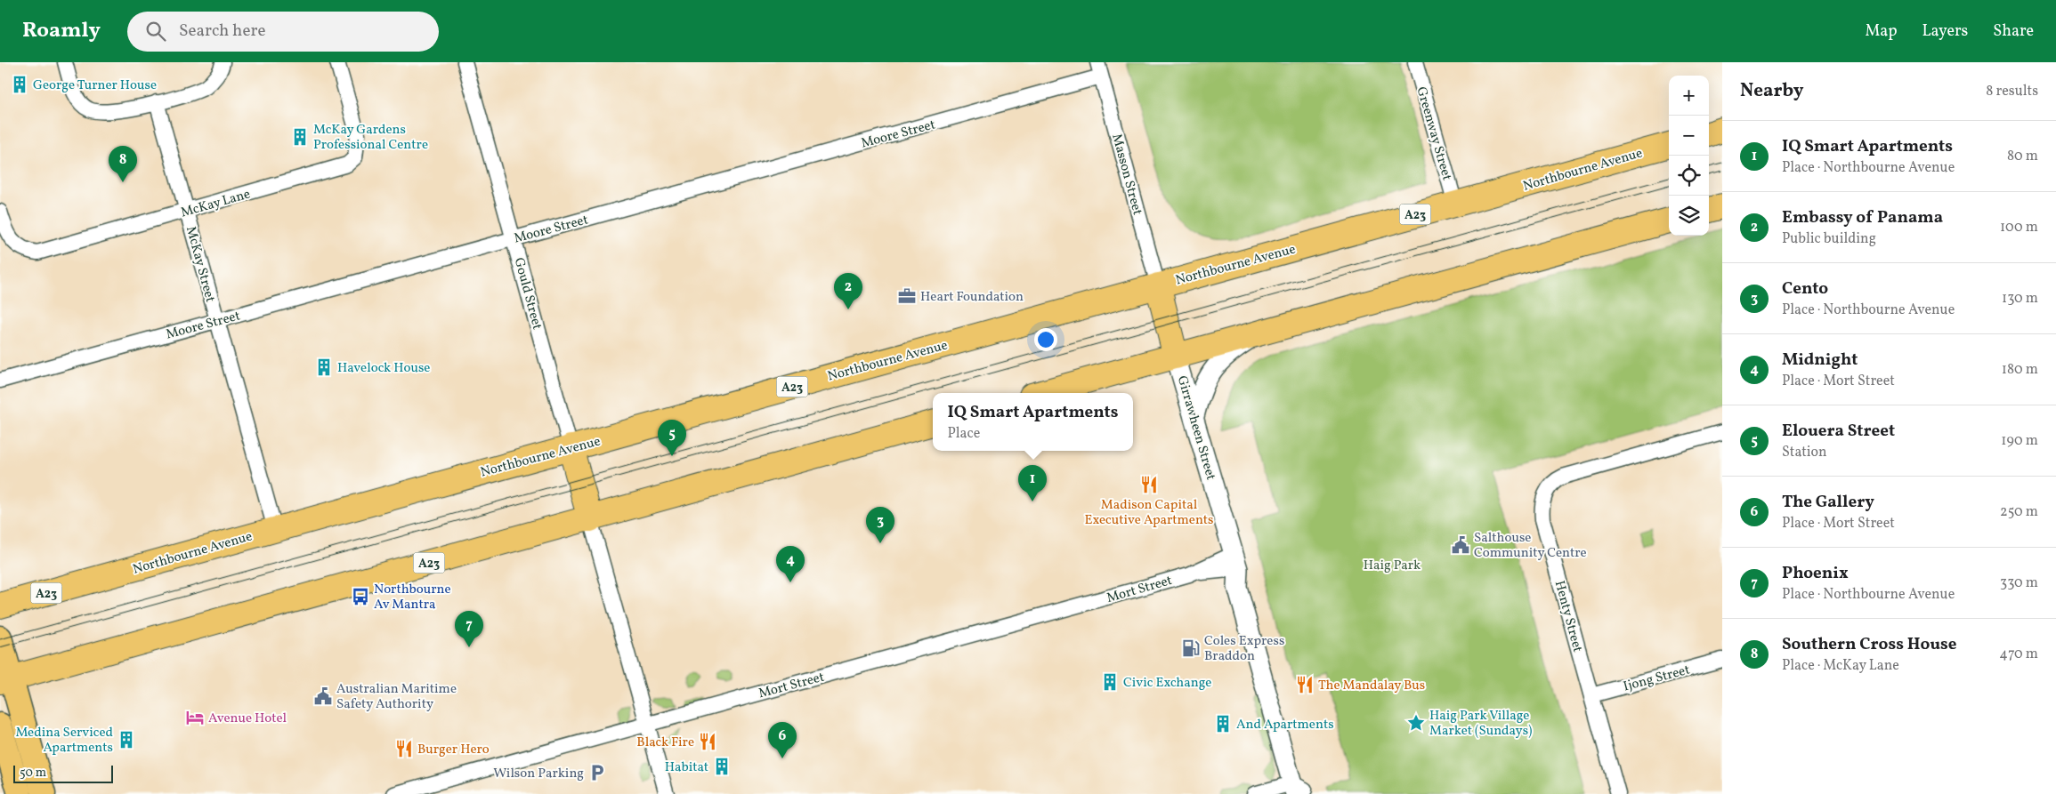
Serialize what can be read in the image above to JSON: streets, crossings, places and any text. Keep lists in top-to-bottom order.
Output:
{
  "streets": {
    "highway": ["Northbourne Avenue", "A23", "Girrawheen Street"],
    "street": [
      "Moore Street",
      "Greenway Street",
      "Masson Street",
      "McKay Lane",
      "McKay Street",
      "Gould Street",
      "Mort Street",
      "Henty Street",
      "Ijong Street"
    ]
  },
  "crossings": [
    ["Moore Street", "Masson Street"],
    ["Moore Street", "McKay Street"],
    ["Moore Street", "Gould Street"],
    ["Greenway Street", "Northbourne Avenue"],
    ["Northbourne Avenue", "Masson Street"],
    ["Northbourne Avenue", "McKay Street"],
    ["Northbourne Avenue", "Gould Street"],
    ["Northbourne Avenue", "Girrawheen Street"],
    ["Masson Street", "Girrawheen Street"],
    ["McKay Lane", "McKay Street"],
    ["Girrawheen Street", "Mort Street"],
    ["Henty Street", "Ijong Street"]
  ],
  "parks": ["Haig Park"],
  "places": {
    "building": [
      "George Turner House",
      "McKay Gardens Professional Centre",
      "Havelock House",
      "Civic Exchange",
      "And Apartments",
      "Medina Serviced Apartments",
      "Habitat"
    ],
    "office": ["Heart Foundation"],
    "restaurant": [
      "Madison Capital Executive Apartments",
      "The Mandalay Bus",
      "Black Fire",
      "Burger Hero"
    ],
    "public building": ["Salthouse Community Centre", "Australian Maritime Safety Authority"],
    "bus stop": ["Northbourne Av Mantra"],
    "fuel station": ["Coles Express Braddon"],
    "hotel": ["Avenue Hotel"],
    "place": ["Haig Park Village Market (Sundays)"],
    "parking": ["Wilson Parking"]
  },
  "scale_bar": "50 m",
  "page": {
    "header": "Roamly",
    "search": "Search here",
    "nav": ["Map", "Layers", "Share"],
    "heading": ["Nearby", "8 results"],
    "map_buttons": ["+", "−"],
    "list": [
      {
        "mark": "1",
        "name": "IQ Smart Apartments",
        "note": "Place · Northbourne Avenue",
        "value": "80 m"
      },
      {
        "mark": "2",
        "name": "Embassy of Panama",
        "note": "Public building",
        "value": "100 m"
      },
      {
        "mark": "3",
        "name": "Cento",
        "note": "Place · Northbourne Avenue",
        "value": "130 m"
      },
      {
        "mark": "4",
        "name": "Midnight",
        "note": "Place · Mort Street",
        "value": "180 m"
      },
      {
        "mark": "5",
        "name": "Elouera Street",
        "note": "Station",
        "value": "190 m"
      },
      {
        "mark": "6",
        "name": "The Gallery",
        "note": "Place · Mort Street",
        "value": "250 m"
      },
      {
        "mark": "7",
        "name": "Phoenix",
        "note": "Place · Northbourne Avenue",
        "value": "330 m"
      },
      {
        "mark": "8",
        "name": "Southern Cross House",
        "note": "Place · McKay Lane",
        "value": "470 m"
      }
    ],
    "pins": [
      "8",
      "2",
      "5",
      "1",
      "3",
      "4",
      "7",
      "6"
    ],
    "popup": ["IQ Smart Apartments", "Place"],
    "scale": "50 m"
  }
}
